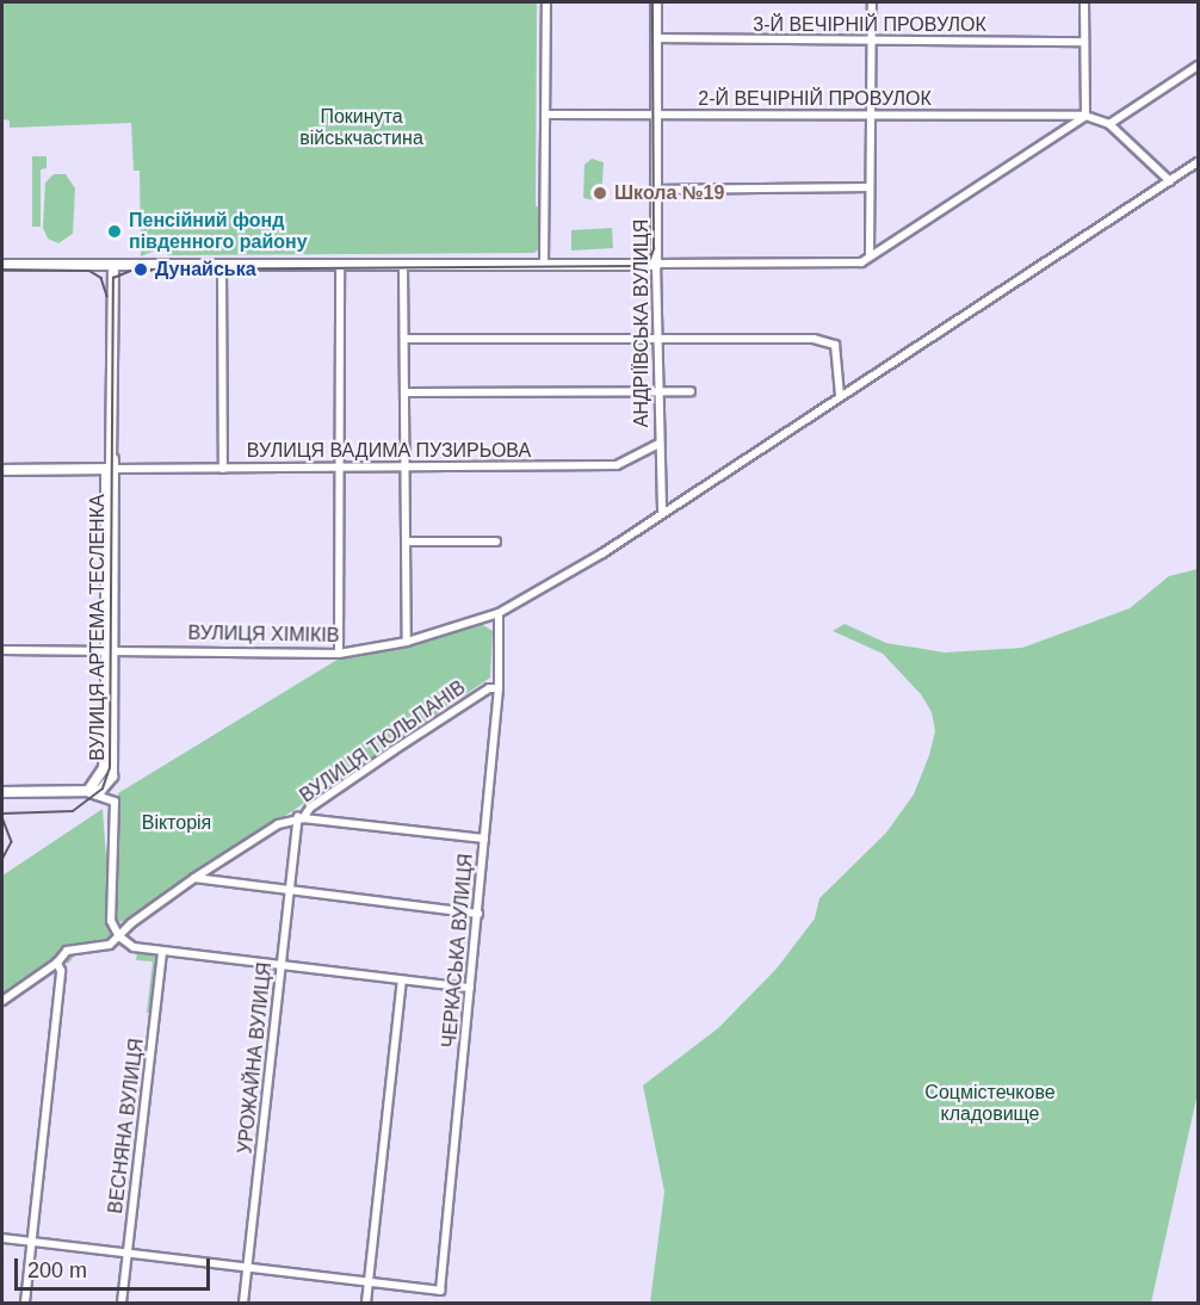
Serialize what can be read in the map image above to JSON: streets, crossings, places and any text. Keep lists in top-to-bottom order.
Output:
{
  "streets": {
    "street": [
      "3-Й ВЕЧІРНІЙ ПРОВУЛОК",
      "2-Й ВЕЧІРНІЙ ПРОВУЛОК",
      "АНДРІЇВСЬКА ВУЛИЦЯ",
      "ВУЛИЦЯ ВАДИМА ПУЗИРЬОВА",
      "ВУЛИЦЯ АРТЕМА ТЕСЛЕНКА",
      "ВУЛИЦЯ ХІМІКІВ",
      "ВУЛИЦЯ ТЮЛЬПАНІВ",
      "ЧЕРКАСЬКА ВУЛИЦЯ",
      "УРОЖАЙНА ВУЛИЦЯ",
      "ВЕСНЯНА ВУЛИЦЯ"
    ]
  },
  "crossings": [
    ["3-Й ВЕЧІРНІЙ ПРОВУЛОК", "АНДРІЇВСЬКА ВУЛИЦЯ"],
    ["2-Й ВЕЧІРНІЙ ПРОВУЛОК", "АНДРІЇВСЬКА ВУЛИЦЯ"],
    ["АНДРІЇВСЬКА ВУЛИЦЯ", "ВУЛИЦЯ ВАДИМА ПУЗИРЬОВА"],
    ["АНДРІЇВСЬКА ВУЛИЦЯ", "ВУЛИЦЯ ХІМІКІВ"],
    ["ВУЛИЦЯ ВАДИМА ПУЗИРЬОВА", "ВУЛИЦЯ АРТЕМА ТЕСЛЕНКА"],
    ["ВУЛИЦЯ АРТЕМА ТЕСЛЕНКА", "ВУЛИЦЯ ХІМІКІВ"],
    ["ВУЛИЦЯ ХІМІКІВ", "ЧЕРКАСЬКА ВУЛИЦЯ"],
    ["ВУЛИЦЯ ТЮЛЬПАНІВ", "ЧЕРКАСЬКА ВУЛИЦЯ"],
    ["ВУЛИЦЯ ТЮЛЬПАНІВ", "УРОЖАЙНА ВУЛИЦЯ"]
  ],
  "parks": ["Покинута військчастина", "Вікторія", "Соцмістечкове кладовище"],
  "places": ["Школа №19", "Пенсійний фонд південного району", "Дунайська"],
  "scale_bar": "200 m"
}
